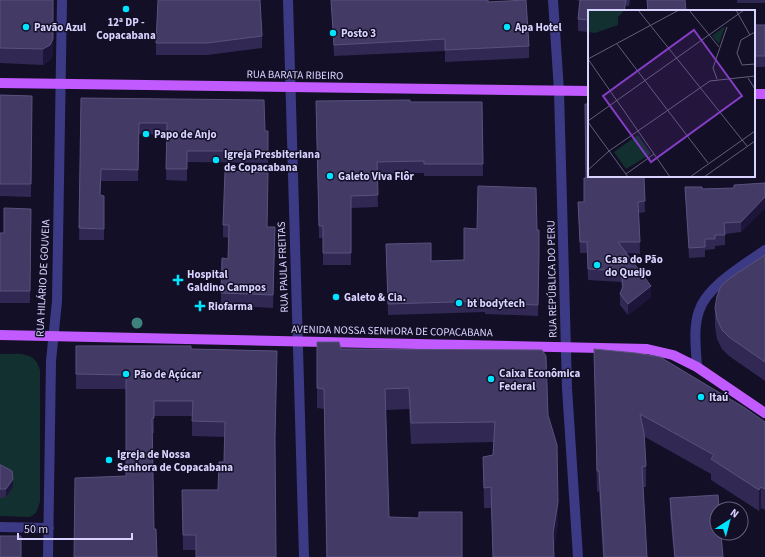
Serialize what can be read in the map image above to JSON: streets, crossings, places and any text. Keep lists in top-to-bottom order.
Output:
{
  "streets": {
    "main road": ["RUA BARATA RIBEIRO", "AVENIDA NOSSA SENHORA DE COPACABANA"],
    "street": ["RUA PAULA FREITAS", "RUA HILÁRIO DE GOUVEIA", "RUA REPÚBLICA DO PERU"]
  },
  "crossings": [
    ["RUA BARATA RIBEIRO", "RUA PAULA FREITAS"],
    ["RUA BARATA RIBEIRO", "RUA HILÁRIO DE GOUVEIA"],
    ["RUA BARATA RIBEIRO", "RUA REPÚBLICA DO PERU"],
    ["RUA PAULA FREITAS", "AVENIDA NOSSA SENHORA DE COPACABANA"],
    ["RUA HILÁRIO DE GOUVEIA", "AVENIDA NOSSA SENHORA DE COPACABANA"],
    ["RUA REPÚBLICA DO PERU", "AVENIDA NOSSA SENHORA DE COPACABANA"]
  ],
  "places": {
    "other": [
      "12ª DP - Copacabana",
      "Pavão Azul",
      "Apa Hotel",
      "Posto 3",
      "Papo de Anjo",
      "Igreja Presbiteriana de Copacabana",
      "Galeto Viva Flôr",
      "Casa do Pão do Queijo",
      "Galeto & Cia.",
      "bt bodytech",
      "Pão de Açúcar",
      "Caixa Econômica Federal",
      "Itaú",
      "Igreja de Nossa Senhora de Copacabana"
    ],
    "health": ["Hospital Galdino Campos", "Riofarma"]
  },
  "scale_bar": "50 m",
  "north": "top right"
}
